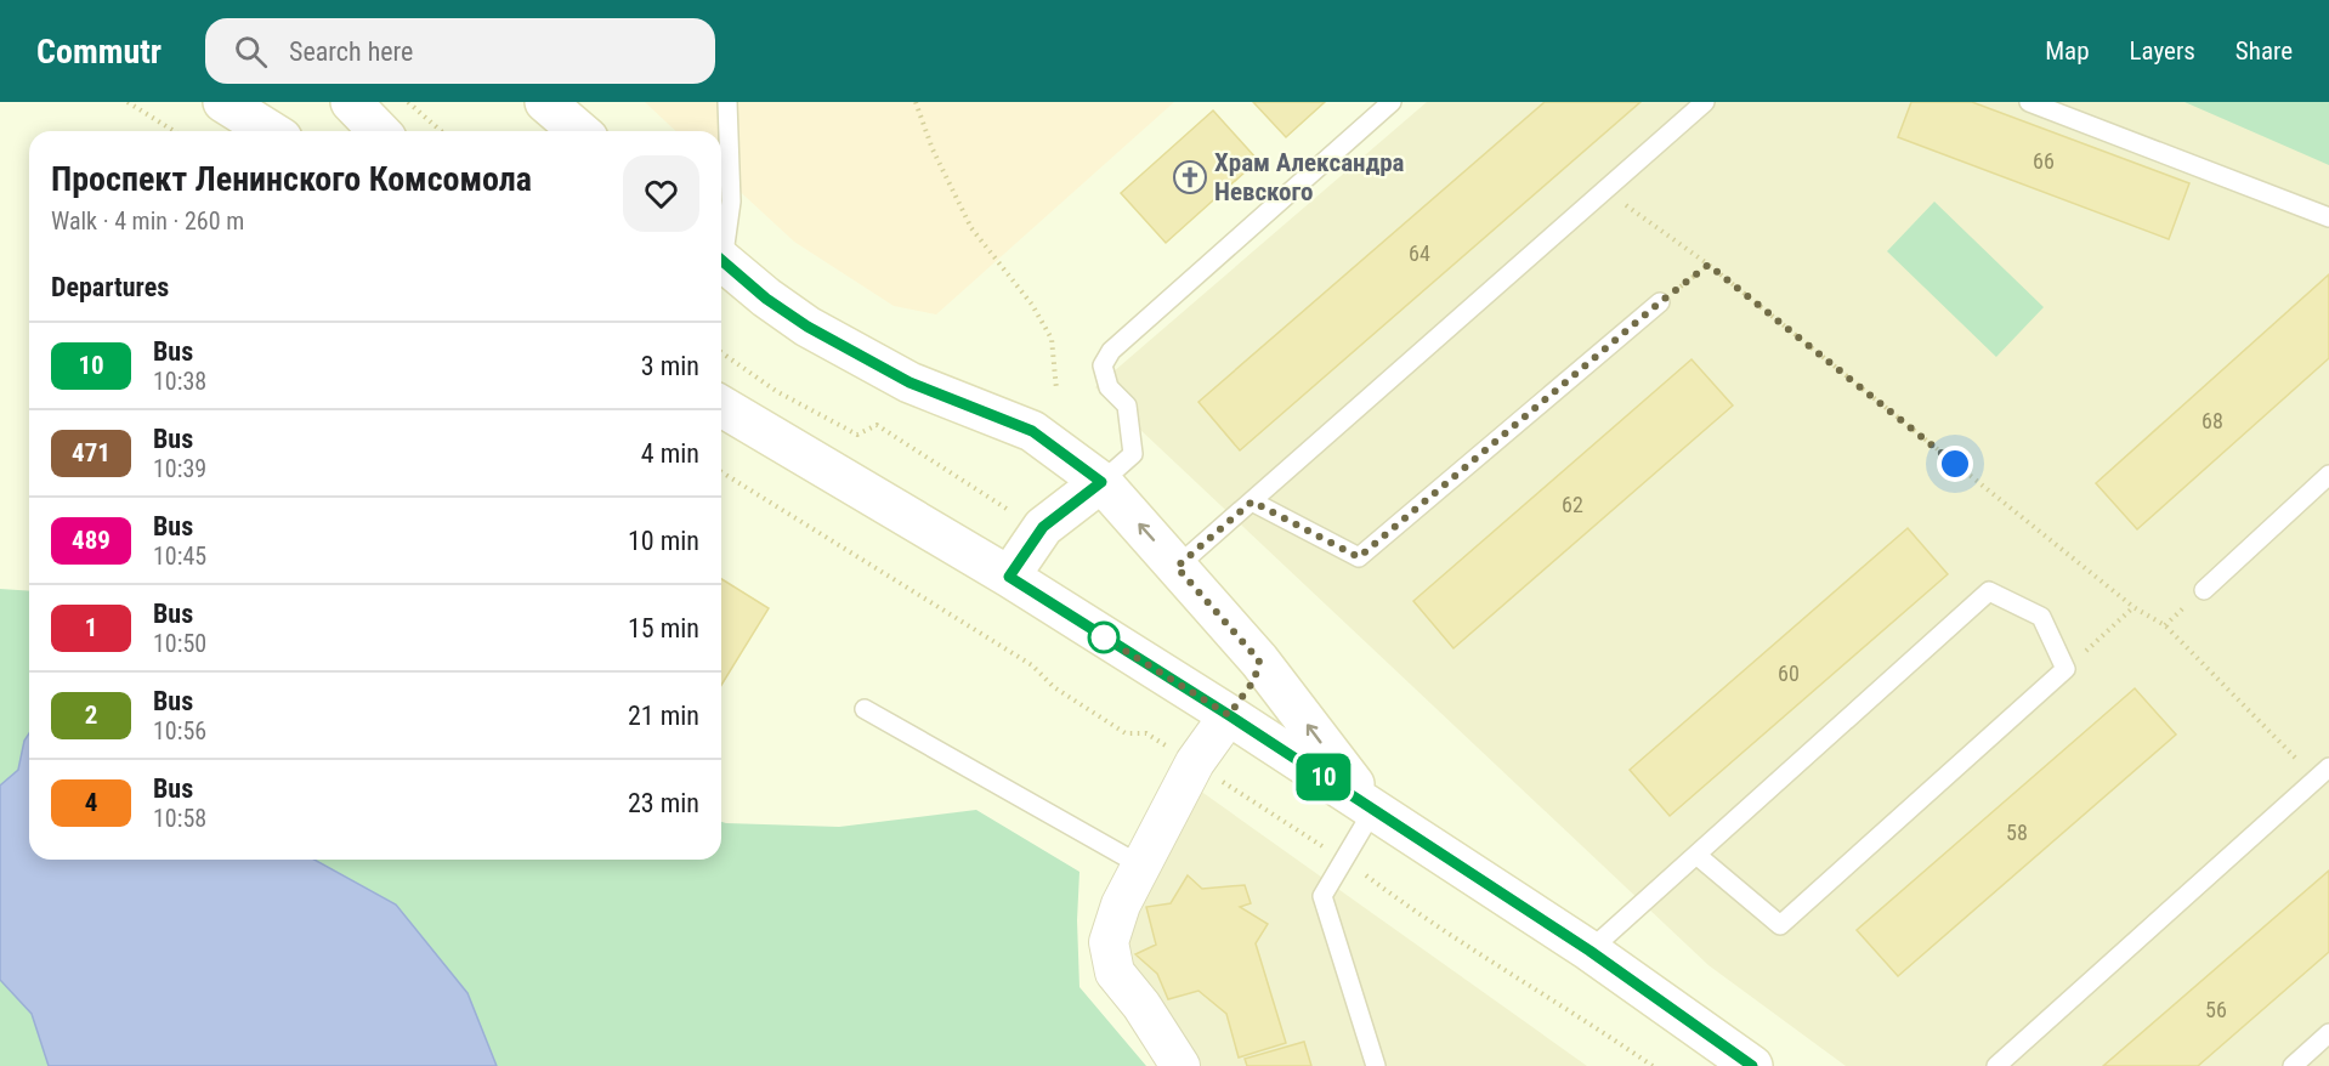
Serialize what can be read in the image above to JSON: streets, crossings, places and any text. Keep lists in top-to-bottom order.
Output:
{
  "places": {
    "church": ["Храм Александра Невского"]
  },
  "lines": ["bus line 10"],
  "house_numbers": [
    "66",
    "64",
    "68",
    "62",
    "60",
    "58",
    "56"
  ],
  "page": {
    "header": "Commutr",
    "search": "Search here",
    "nav": ["Map", "Layers", "Share"],
    "on_map": "10",
    "heading": [
      ["Проспект Ленинского Комсомола", "Walk · 4 min · 260 m"],
      "Departures"
    ],
    "list": [
      {
        "mark": "10",
        "name": "Bus",
        "note": "10:38",
        "value": "3 min"
      },
      {
        "mark": "471",
        "name": "Bus",
        "note": "10:39",
        "value": "4 min"
      },
      {
        "mark": "489",
        "name": "Bus",
        "note": "10:45",
        "value": "10 min"
      },
      {
        "mark": "1",
        "name": "Bus",
        "note": "10:50",
        "value": "15 min"
      },
      {
        "mark": "2",
        "name": "Bus",
        "note": "10:56",
        "value": "21 min"
      },
      {
        "mark": "4",
        "name": "Bus",
        "note": "10:58",
        "value": "23 min"
      }
    ]
  }
}
